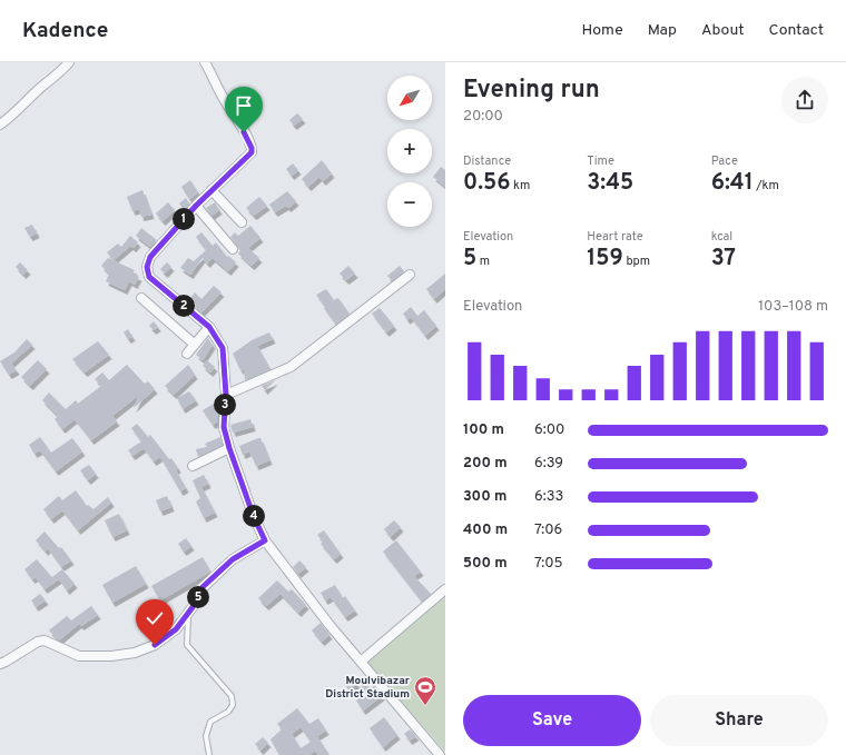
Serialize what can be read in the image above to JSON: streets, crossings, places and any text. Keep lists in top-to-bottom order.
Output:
{
  "places": {
    "sports": ["Moulvibazar District Stadium"]
  },
  "north": "bottom left",
  "page": {
    "header": "Kadence",
    "nav": [
      "Home",
      "Map",
      "About",
      "Contact"
    ],
    "heading": ["Evening run", "20:00"],
    "map_buttons": ["+", "−"],
    "stats": [
      ["Distance", "0.56 km"],
      ["Time", "3:45"],
      ["Pace", "6:41 /km"],
      ["Elevation", "5 m"],
      ["Heart rate", "159 bpm"],
      ["kcal", "37"]
    ],
    "pins": [
      "1",
      "2",
      "3",
      "4",
      "5"
    ],
    "chart": ["Elevation", "103–108 m"],
    "list": [
      {
        "name": "100 m",
        "note": "6:00"
      },
      {
        "name": "200 m",
        "note": "6:39"
      },
      {
        "name": "300 m",
        "note": "6:33"
      },
      {
        "name": "400 m",
        "note": "7:06"
      },
      {
        "name": "500 m",
        "note": "7:05"
      }
    ],
    "buttons": ["Save", "Share"]
  }
}
